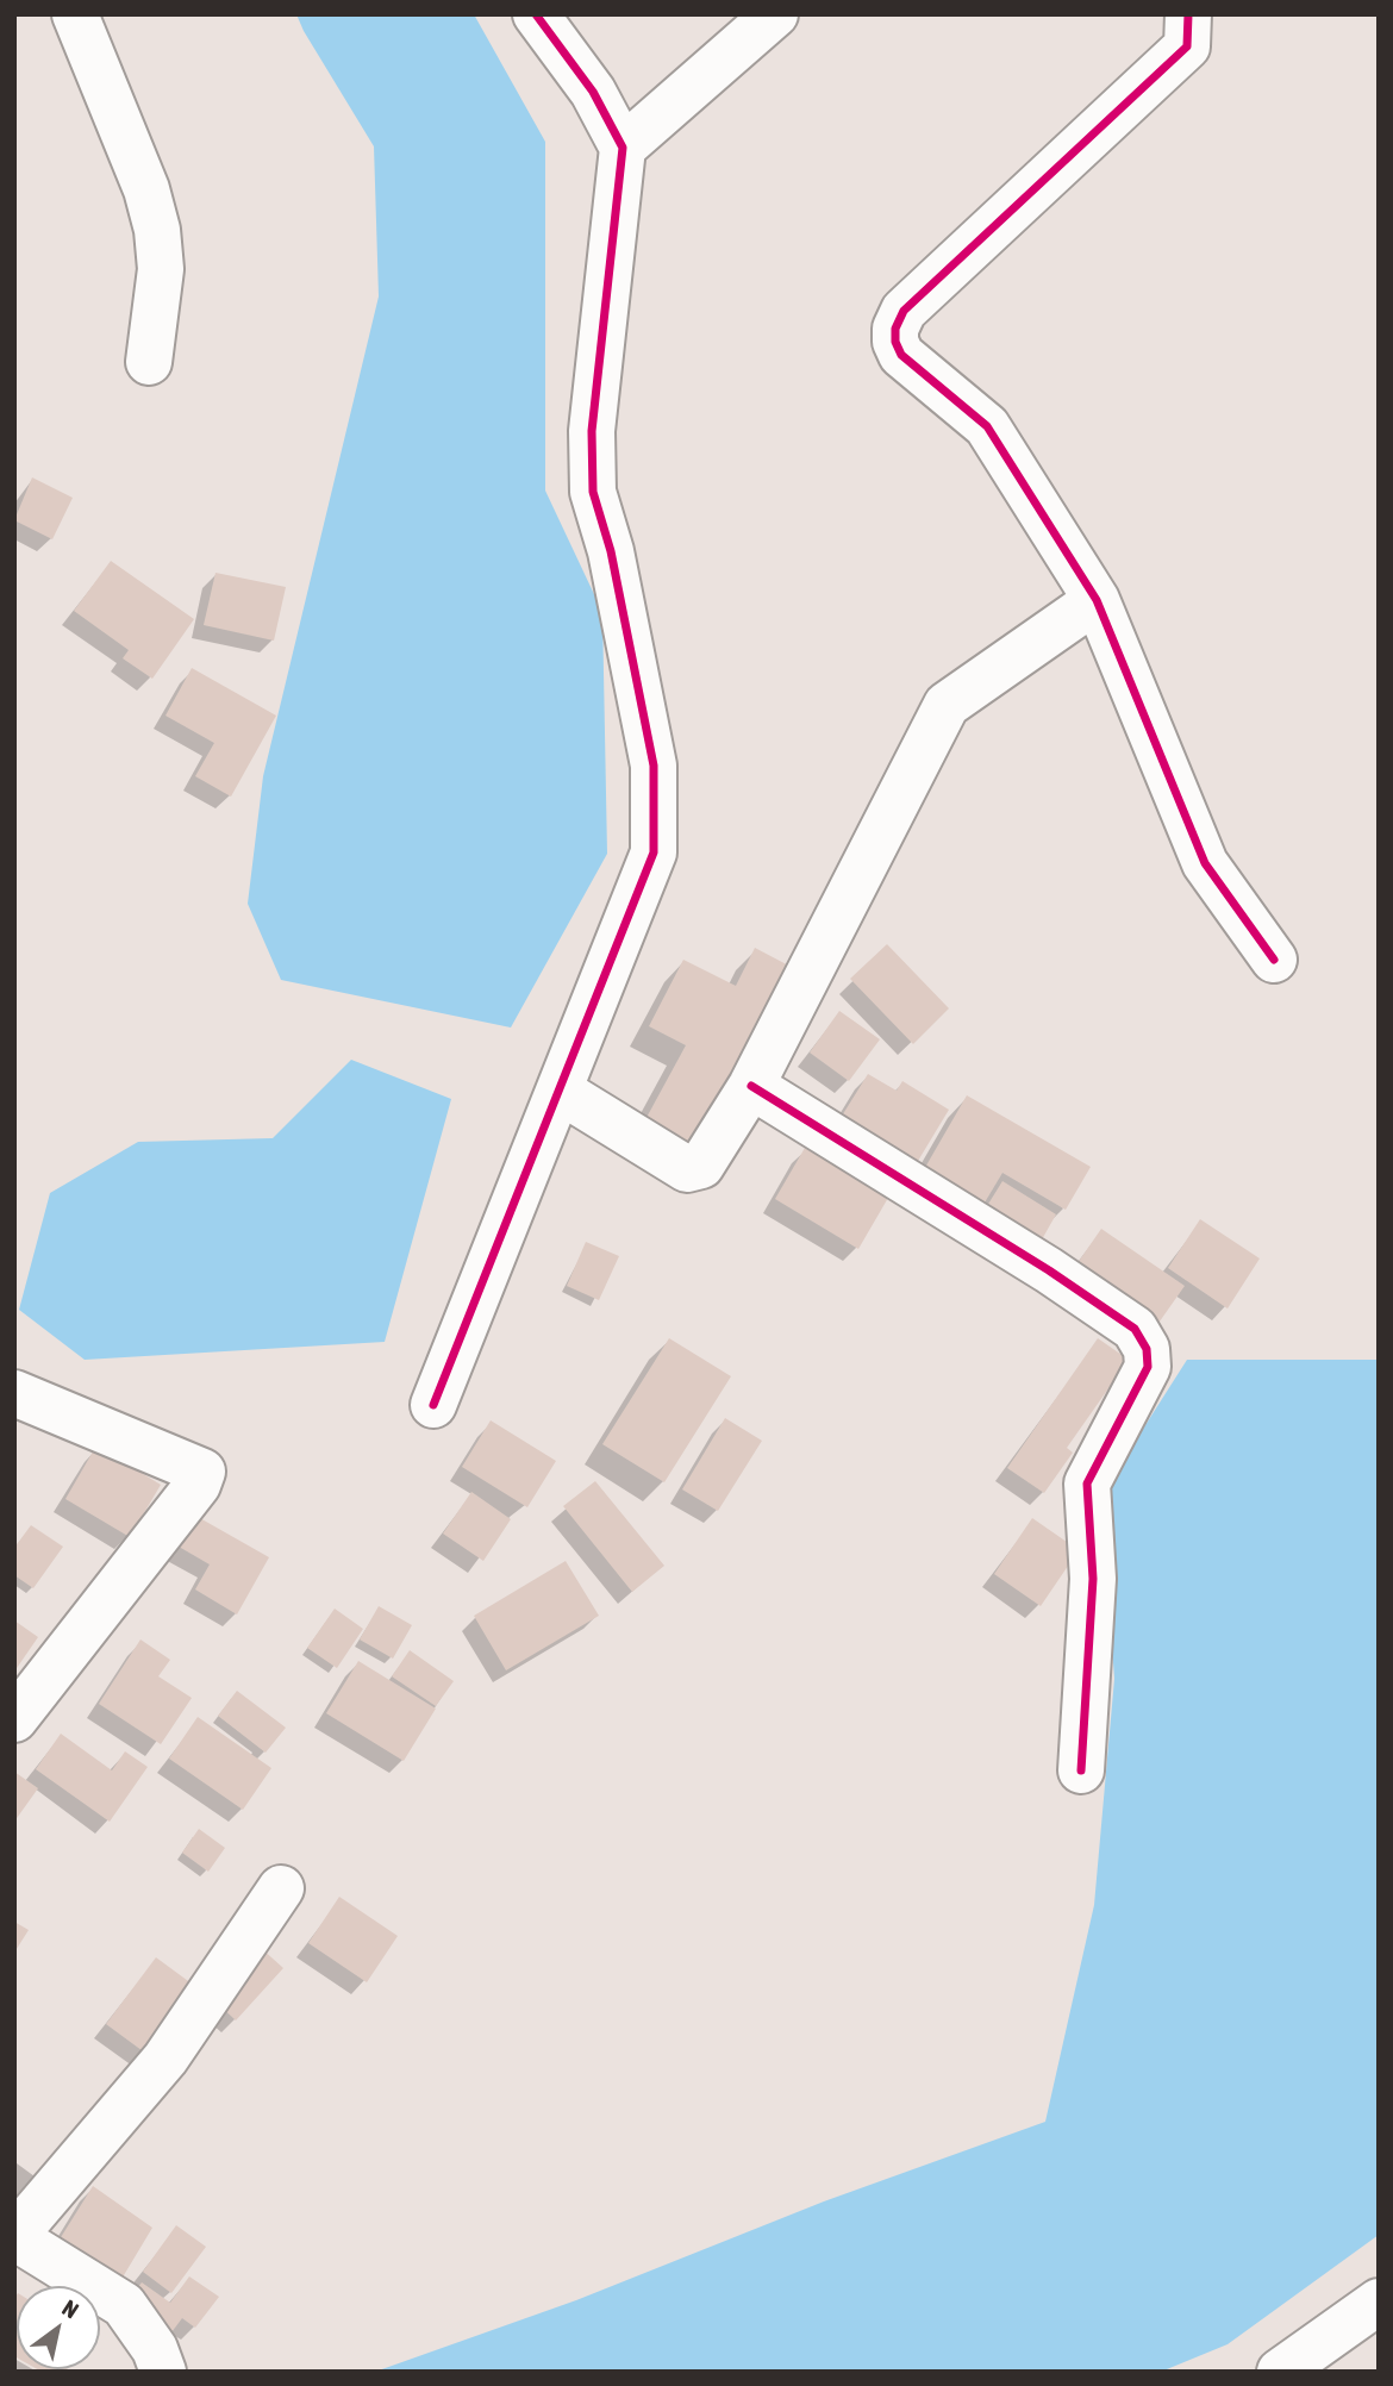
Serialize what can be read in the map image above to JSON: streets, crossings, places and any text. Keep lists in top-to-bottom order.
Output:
{
  "north": "top right"
}
